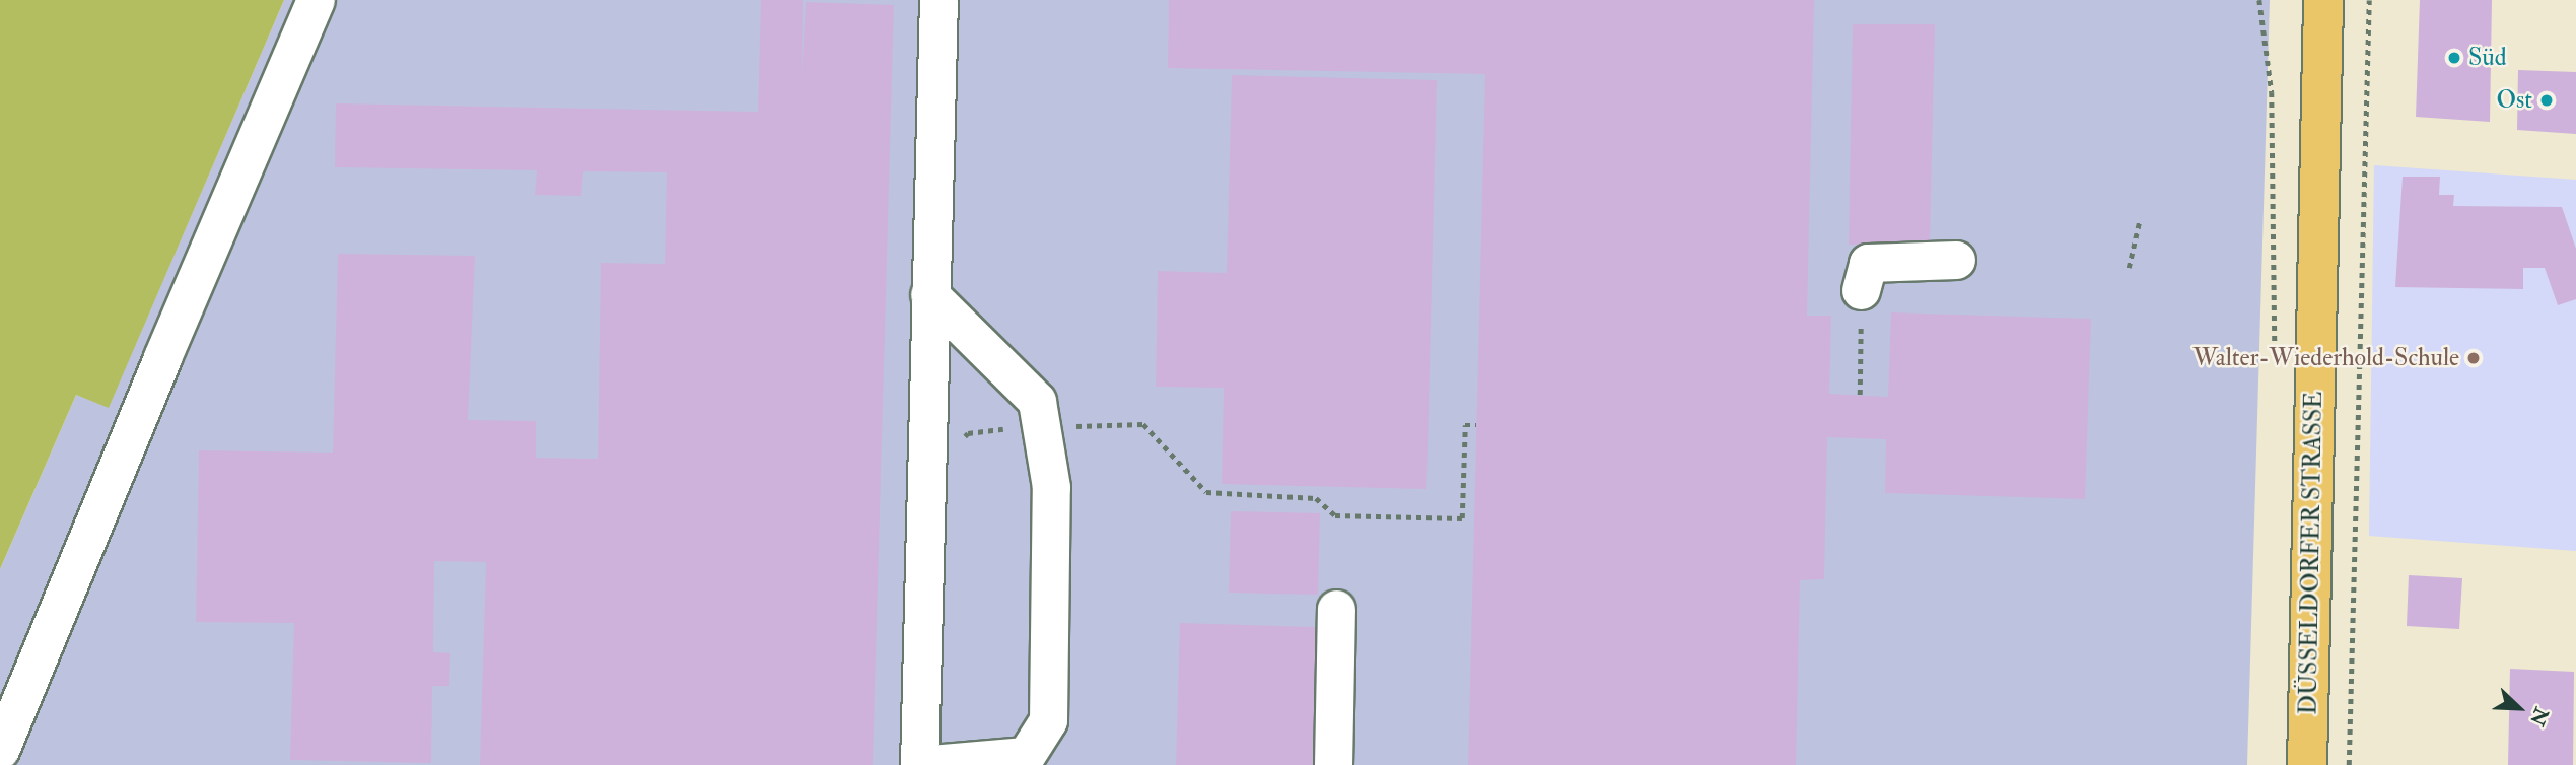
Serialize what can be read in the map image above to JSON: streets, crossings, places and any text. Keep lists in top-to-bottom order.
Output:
{
  "streets": {
    "main road": ["DÜSSELDORFER STRASSE"]
  },
  "places": ["Süd", "Ost", "Walter-Wiederhold-Schule"],
  "north": "bottom right"
}
